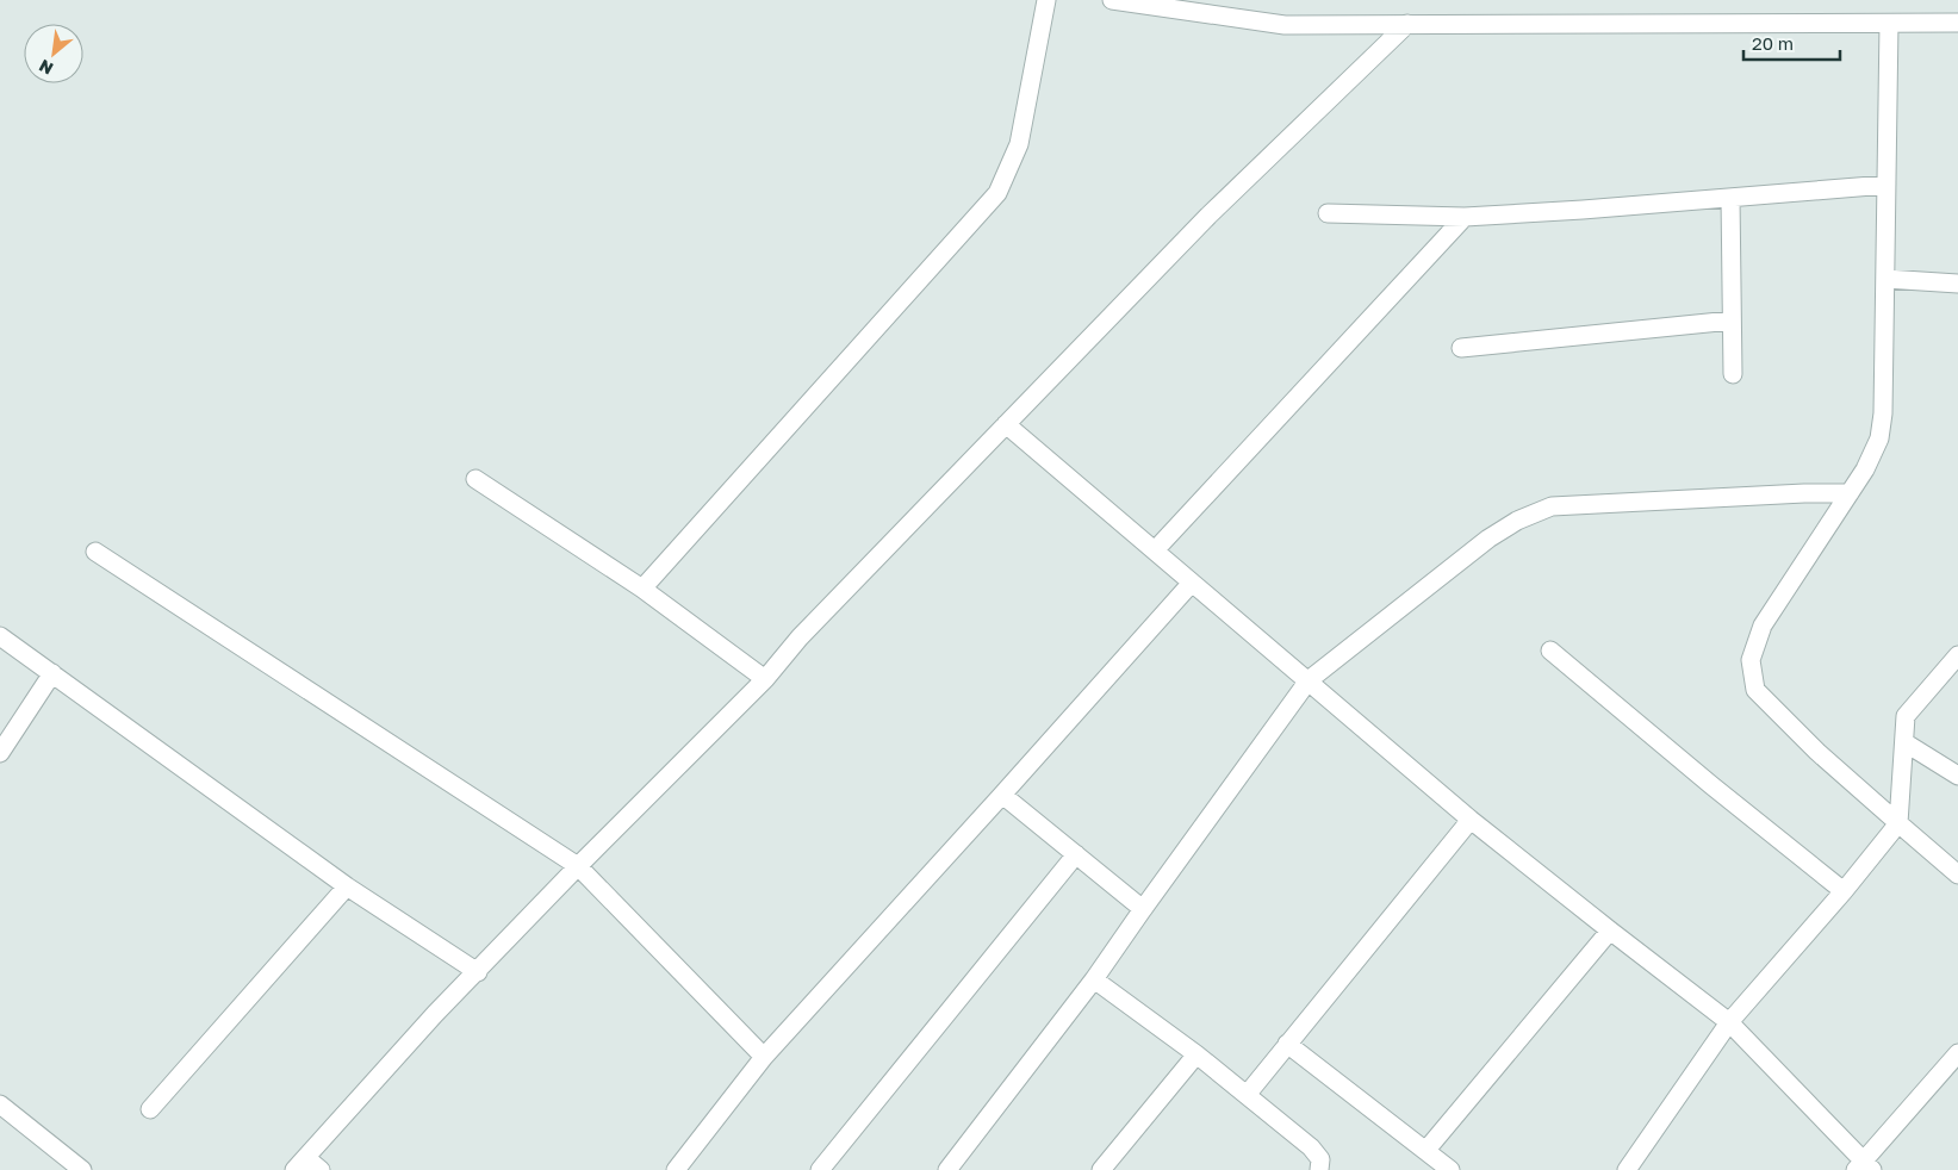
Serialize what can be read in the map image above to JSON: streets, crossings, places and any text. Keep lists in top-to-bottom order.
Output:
{
  "scale_bar": "20 m",
  "north": "bottom left"
}
